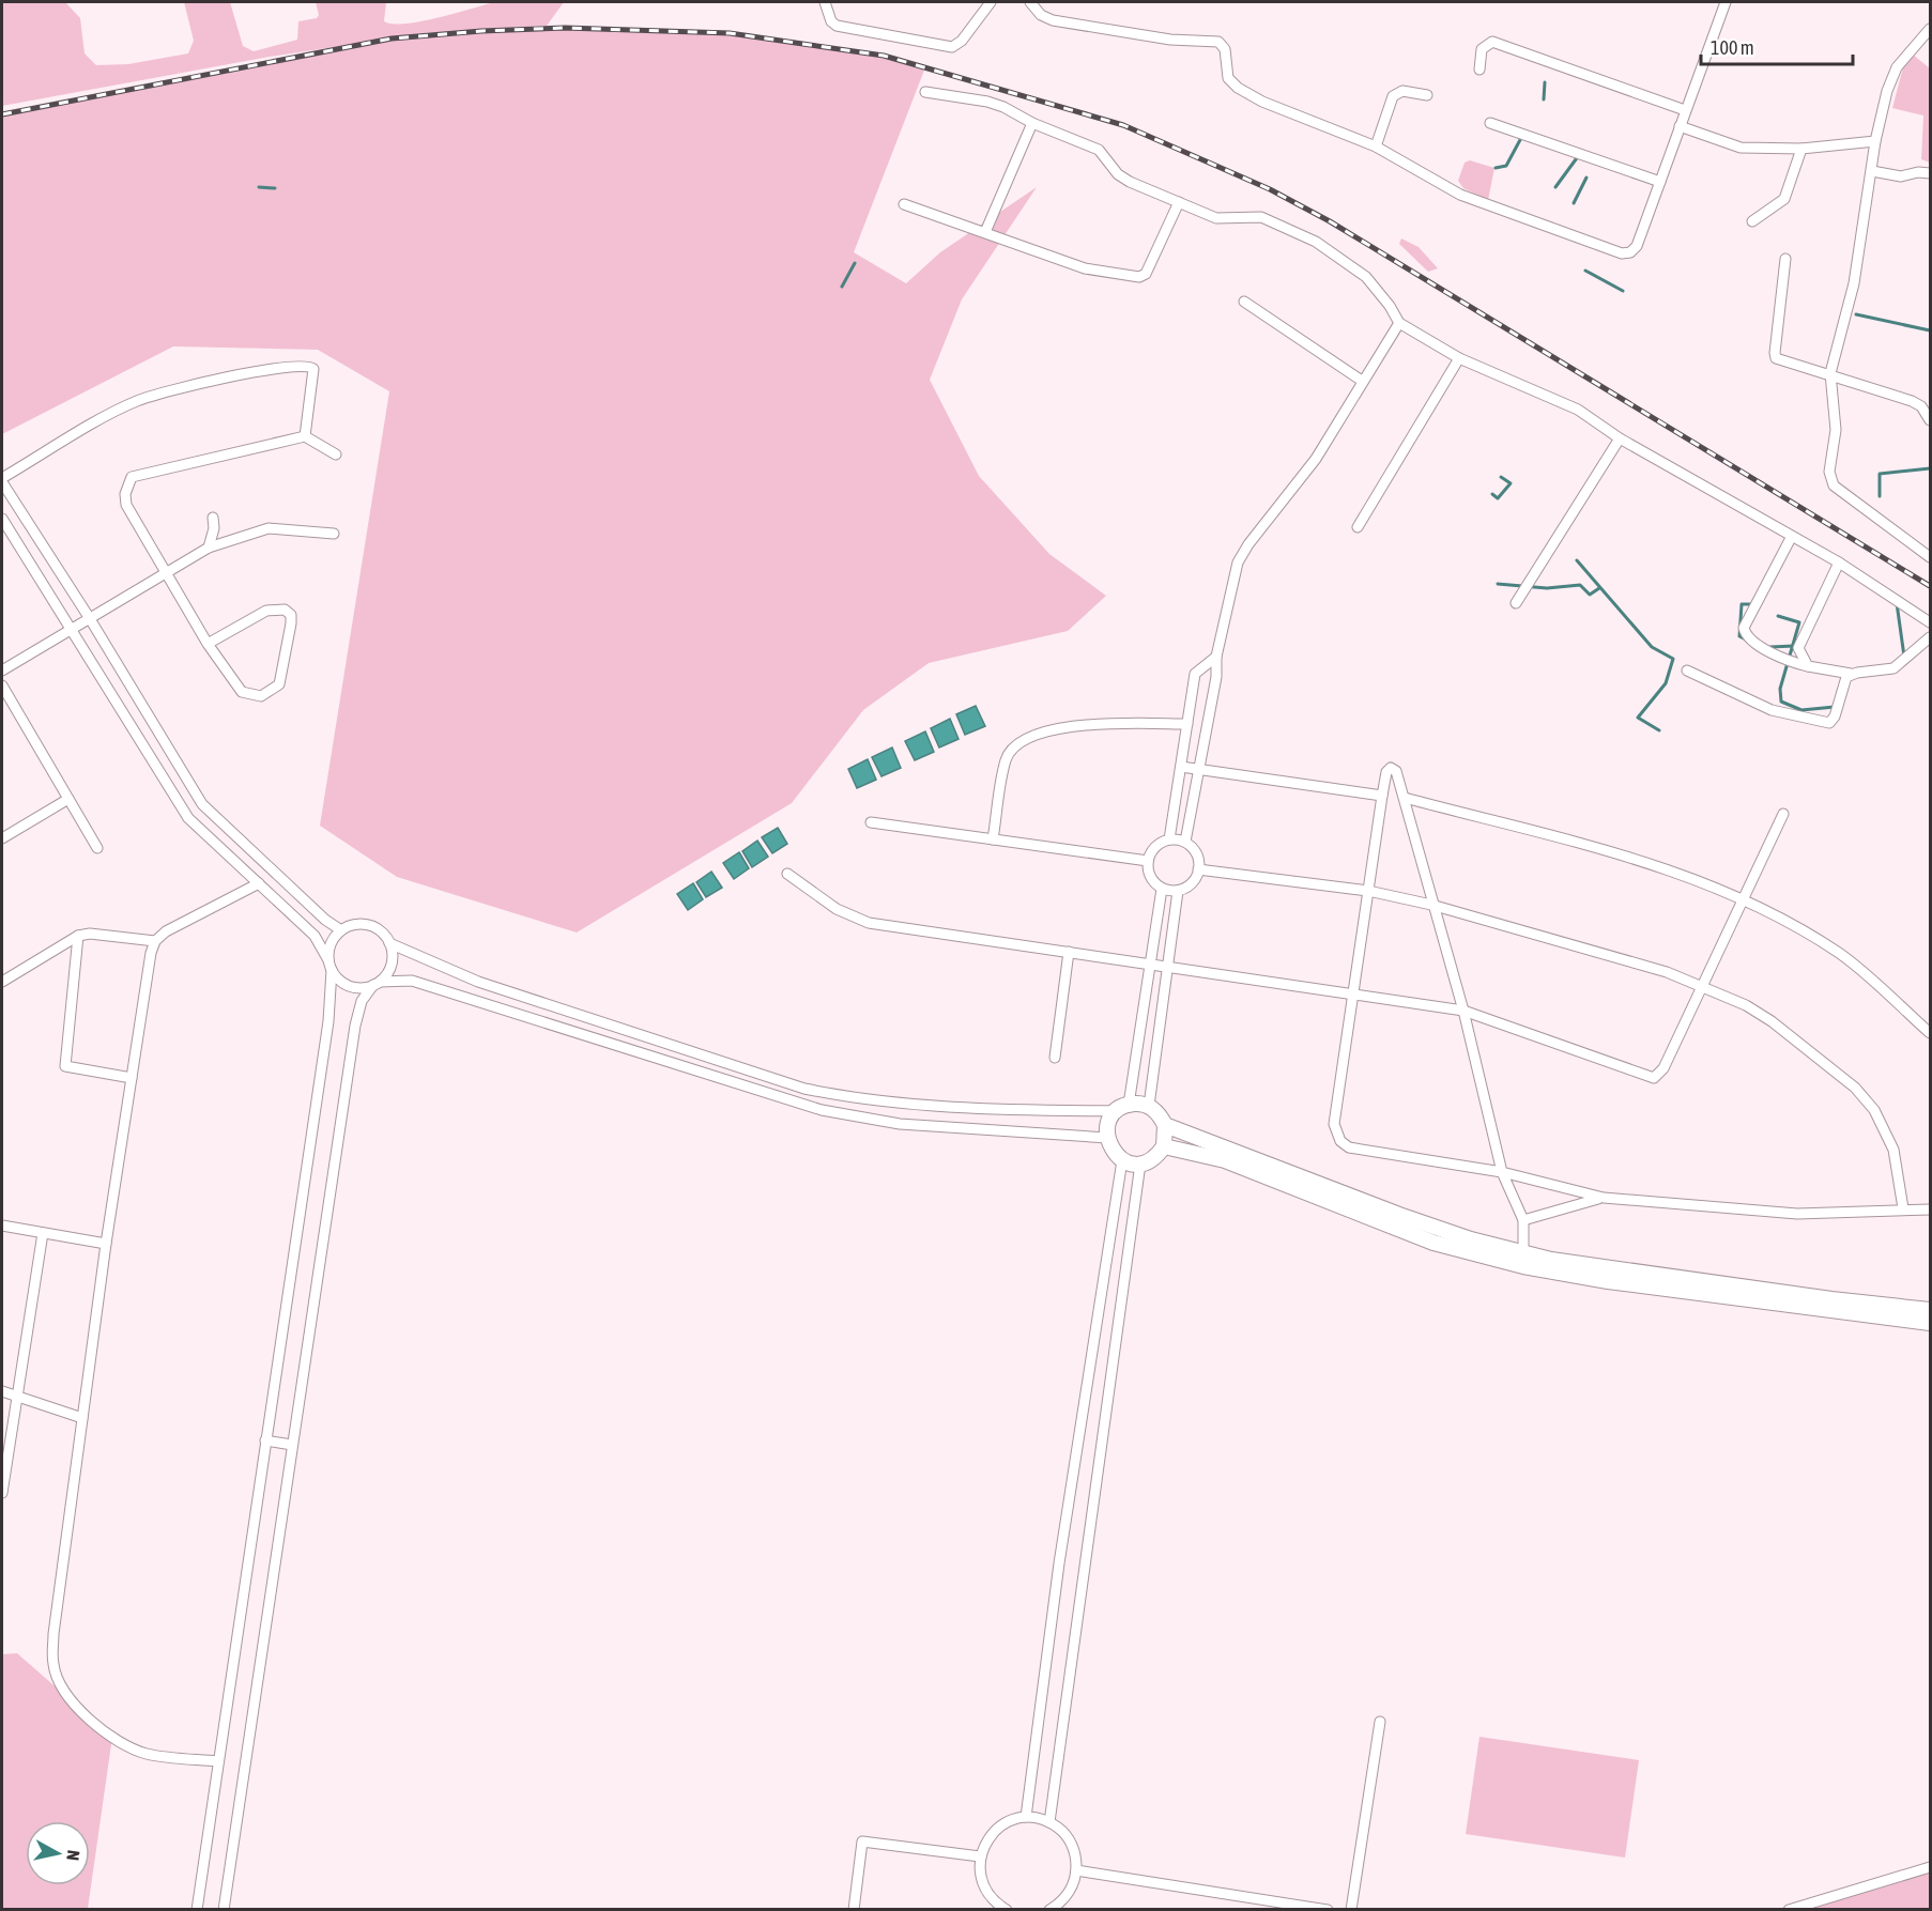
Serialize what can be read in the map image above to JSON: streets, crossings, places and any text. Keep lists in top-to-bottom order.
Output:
{
  "scale_bar": "100 m",
  "north": "right"
}
